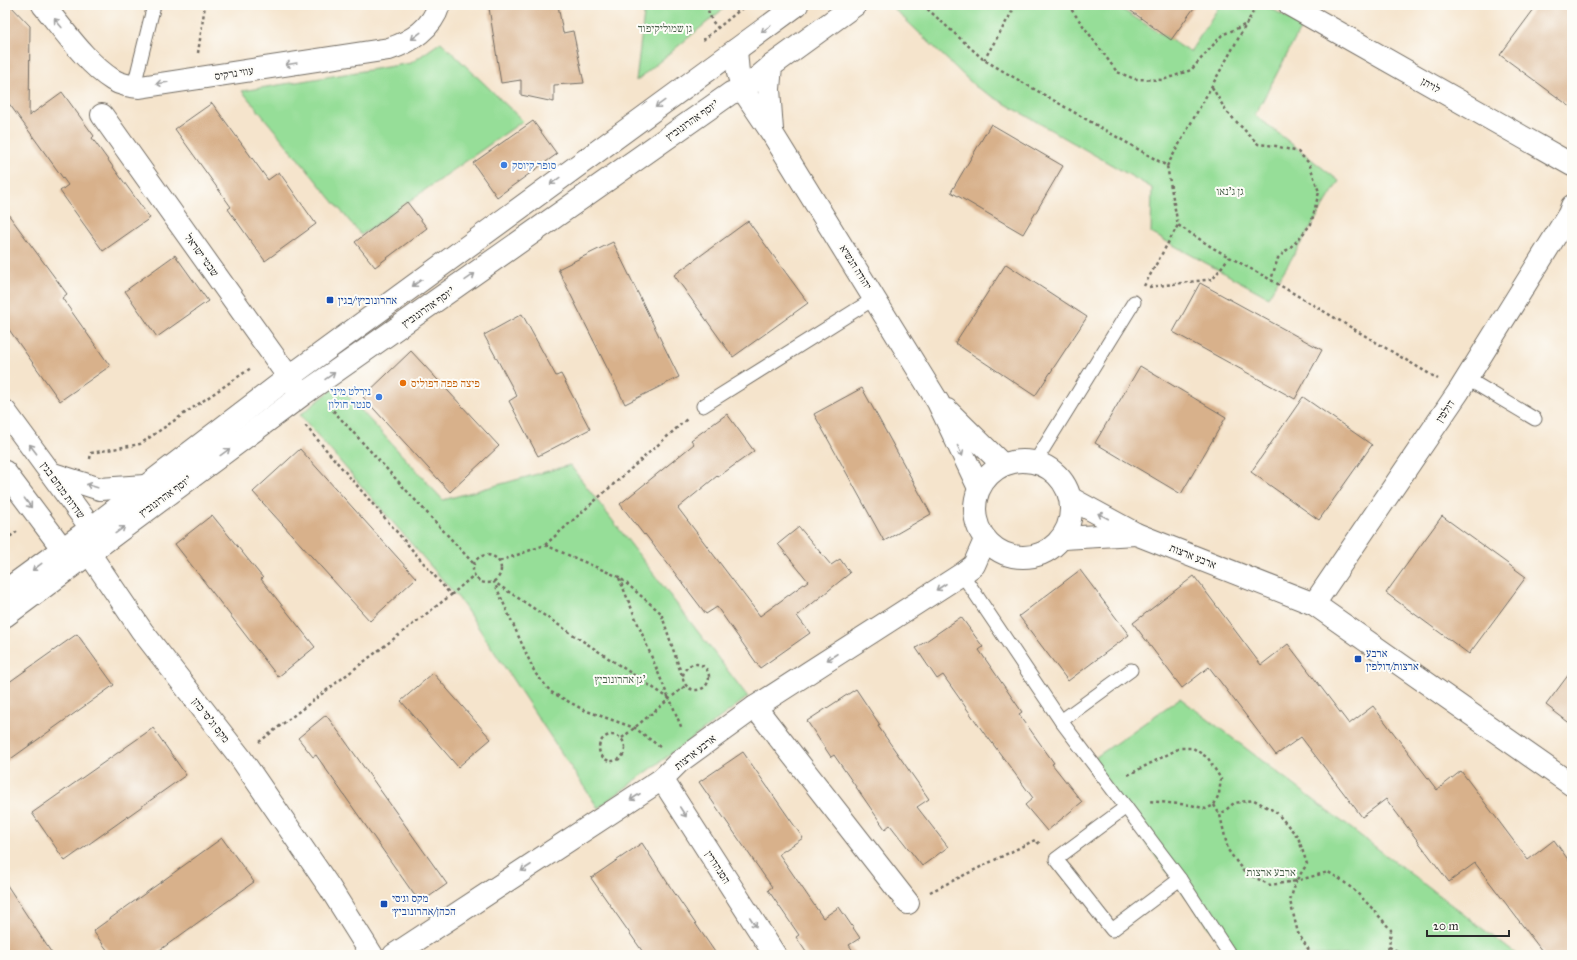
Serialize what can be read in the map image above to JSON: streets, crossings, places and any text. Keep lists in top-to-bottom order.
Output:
{
  "streets": {
    "street": [
      "עוזי נרקיס",
      "לויתן",
      "יוסף אהרונוביץ'",
      "שבטי ישראל",
      "יהודה הנשיא",
      "דולפין",
      "שדרות מנחם בגין",
      "ארבע ארצות",
      "מקס וג'סי כהן",
      "הסנהדרין"
    ]
  },
  "crossings": [
    ["יוסף אהרונוביץ'", "שבטי ישראל"],
    ["יוסף אהרונוביץ'", "יהודה הנשיא"],
    ["יוסף אהרונוביץ'", "שדרות מנחם בגין"],
    ["יוסף אהרונוביץ'", "מקס וג'סי כהן"],
    ["יהודה הנשיא", "ארבע ארצות"],
    ["דולפין", "ארבע ארצות"],
    ["שדרות מנחם בגין", "מקס וג'סי כהן"],
    ["ארבע ארצות", "הסנהדרין"]
  ],
  "one_way": ["עוזי נרקיס", "ארבע ארצות"],
  "parks": [
    "גן שמוליקיפוד",
    "גן ג'נאו",
    "גן אהרונוביץ'",
    "ארבע ארצות"
  ],
  "places": {
    "other": ["סופר קיוסק", "פיצה פפה דפוליס", "נירלט מיני סנטר חולון"],
    "transit": ["אהרונוביץ׳/בגין", "ארבע ארצות/דולפין", "מקס וג׳סי הכהן/אהרונוביץ׳"]
  },
  "scale_bar": "20 m"
}
